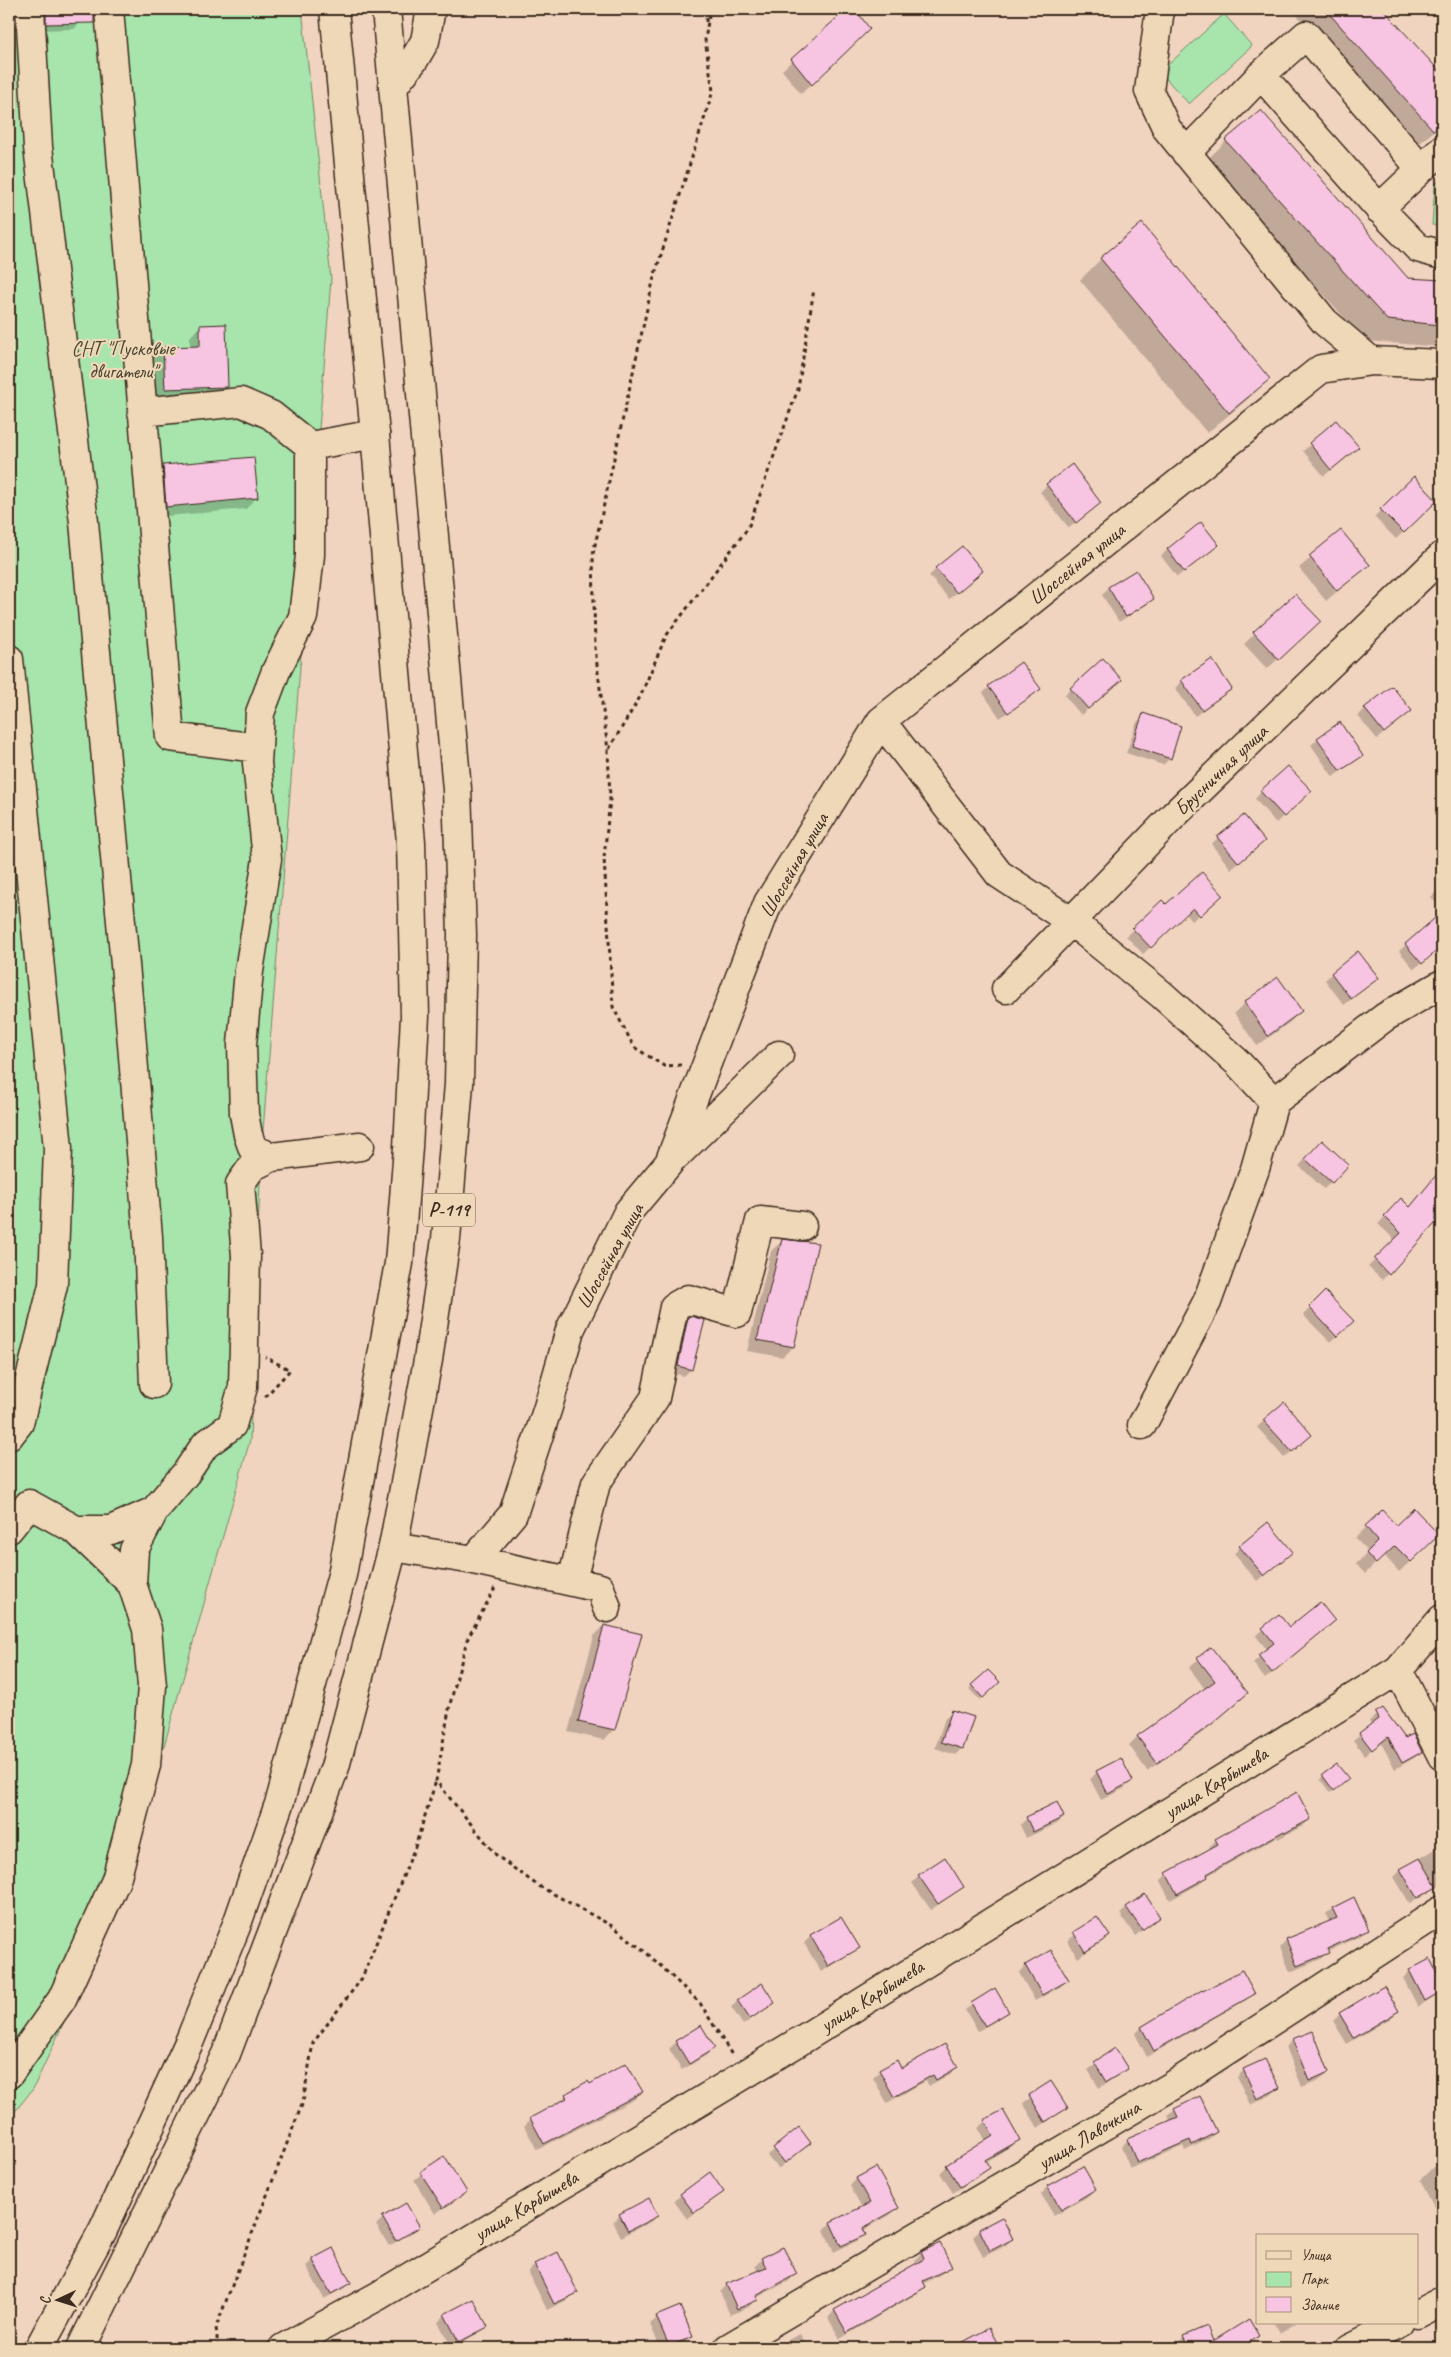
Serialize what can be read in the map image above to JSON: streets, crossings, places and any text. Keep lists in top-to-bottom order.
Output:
{
  "streets": {
    "main road": [
      "Шоссейная улица",
      "Брусничная улица",
      "Р-119",
      "улица Карбышева",
      "улица Лавочкина"
    ]
  },
  "parks": ["СНТ \"Пусковые двигатели\""],
  "legend": ["Улица", "Парк", "Здание"],
  "north": "left"
}
